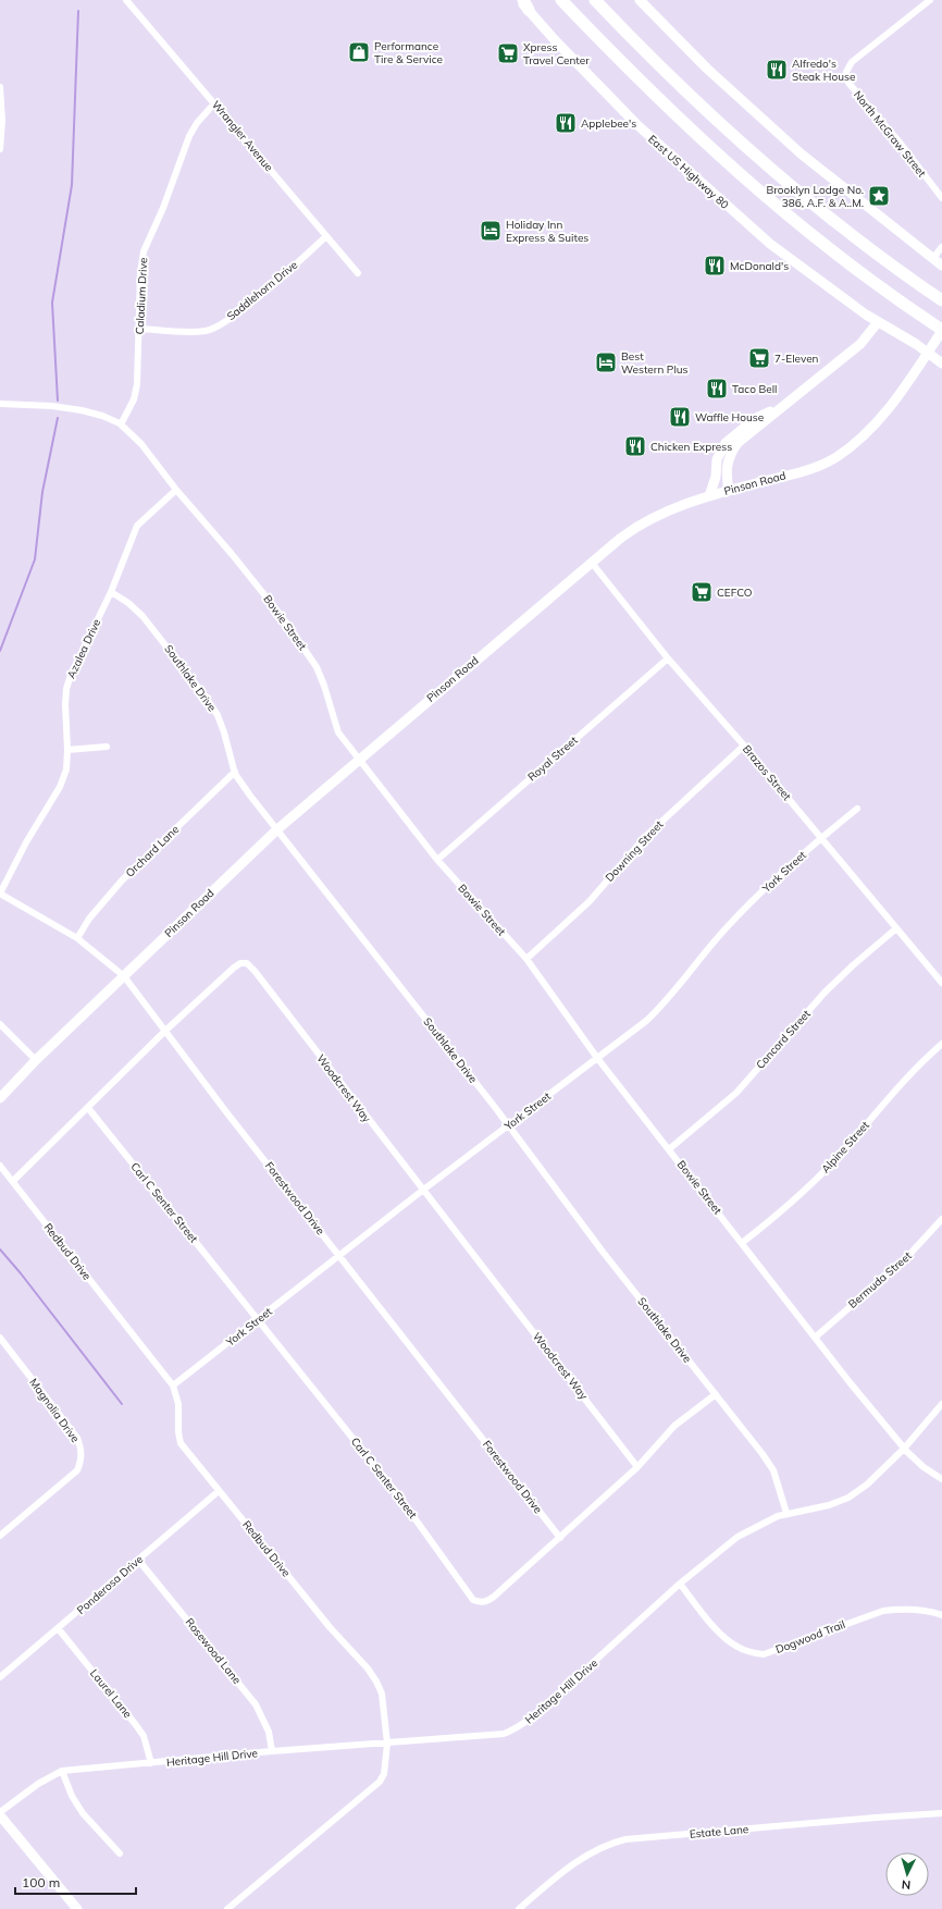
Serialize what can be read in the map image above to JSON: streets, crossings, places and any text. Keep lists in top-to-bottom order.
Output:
{
  "streets": {
    "main road": ["East US Highway 80", "Pinson Road"],
    "street": [
      "North McGraw Street",
      "Wrangler Avenue",
      "Saddlehorn Drive",
      "Caladium Drive",
      "Bowie Street",
      "Azalea Drive",
      "Southlake Drive",
      "Royal Street",
      "Brazos Street",
      "Orchard Lane",
      "Downing Street",
      "York Street",
      "Concord Street",
      "Woodcrest Way",
      "Alpine Street",
      "Forestwood Drive",
      "Carl C Senter Street",
      "Redbud Drive",
      "Bermuda Street",
      "Magnolia Drive",
      "Ponderosa Drive",
      "Dogwood Trail",
      "Rosewood Lane",
      "Heritage Hill Drive",
      "Laurel Lane",
      "Estate Lane"
    ]
  },
  "crossings": [
    ["Wrangler Avenue", "Saddlehorn Drive"],
    ["Wrangler Avenue", "Caladium Drive"],
    ["Saddlehorn Drive", "Caladium Drive"],
    ["Caladium Drive", "Bowie Street"],
    ["Pinson Road", "Bowie Street"],
    ["Pinson Road", "Southlake Drive"],
    ["Pinson Road", "Brazos Street"],
    ["Pinson Road", "Forestwood Drive"],
    ["Bowie Street", "Azalea Drive"],
    ["Bowie Street", "Royal Street"],
    ["Bowie Street", "Downing Street"],
    ["Bowie Street", "York Street"],
    ["Bowie Street", "Concord Street"],
    ["Bowie Street", "Alpine Street"],
    ["Bowie Street", "Bermuda Street"],
    ["Bowie Street", "Heritage Hill Drive"],
    ["Azalea Drive", "Southlake Drive"],
    ["Azalea Drive", "Forestwood Drive"],
    ["Southlake Drive", "Orchard Lane"],
    ["Southlake Drive", "York Street"],
    ["Southlake Drive", "Carl C Senter Street"],
    ["Southlake Drive", "Heritage Hill Drive"],
    ["Royal Street", "Brazos Street"],
    ["Brazos Street", "Downing Street"],
    ["Brazos Street", "York Street"],
    ["Brazos Street", "Concord Street"],
    ["Orchard Lane", "Forestwood Drive"],
    ["York Street", "Woodcrest Way"],
    ["York Street", "Forestwood Drive"],
    ["York Street", "Carl C Senter Street"],
    ["York Street", "Redbud Drive"],
    ["Woodcrest Way", "Forestwood Drive"],
    ["Woodcrest Way", "Carl C Senter Street"],
    ["Woodcrest Way", "Redbud Drive"],
    ["Forestwood Drive", "Carl C Senter Street"],
    ["Redbud Drive", "Ponderosa Drive"],
    ["Redbud Drive", "Heritage Hill Drive"],
    ["Ponderosa Drive", "Rosewood Lane"],
    ["Ponderosa Drive", "Laurel Lane"],
    ["Dogwood Trail", "Heritage Hill Drive"],
    ["Rosewood Lane", "Heritage Hill Drive"],
    ["Heritage Hill Drive", "Laurel Lane"]
  ],
  "places": {
    "shop": ["Performance Tire & Service"],
    "supermarket": ["Xpress Travel Center", "7-Eleven", "CEFCO"],
    "restaurant": [
      "Alfredo's Steak House",
      "Applebee's",
      "McDonald's",
      "Taco Bell",
      "Waffle House",
      "Chicken Express"
    ],
    "place": ["Brooklyn Lodge No. 386, A.F. & A..M."],
    "hotel": ["Holiday Inn Express & Suites", "Best Western Plus"]
  },
  "scale_bar": "100 m",
  "north": "bottom"
}
